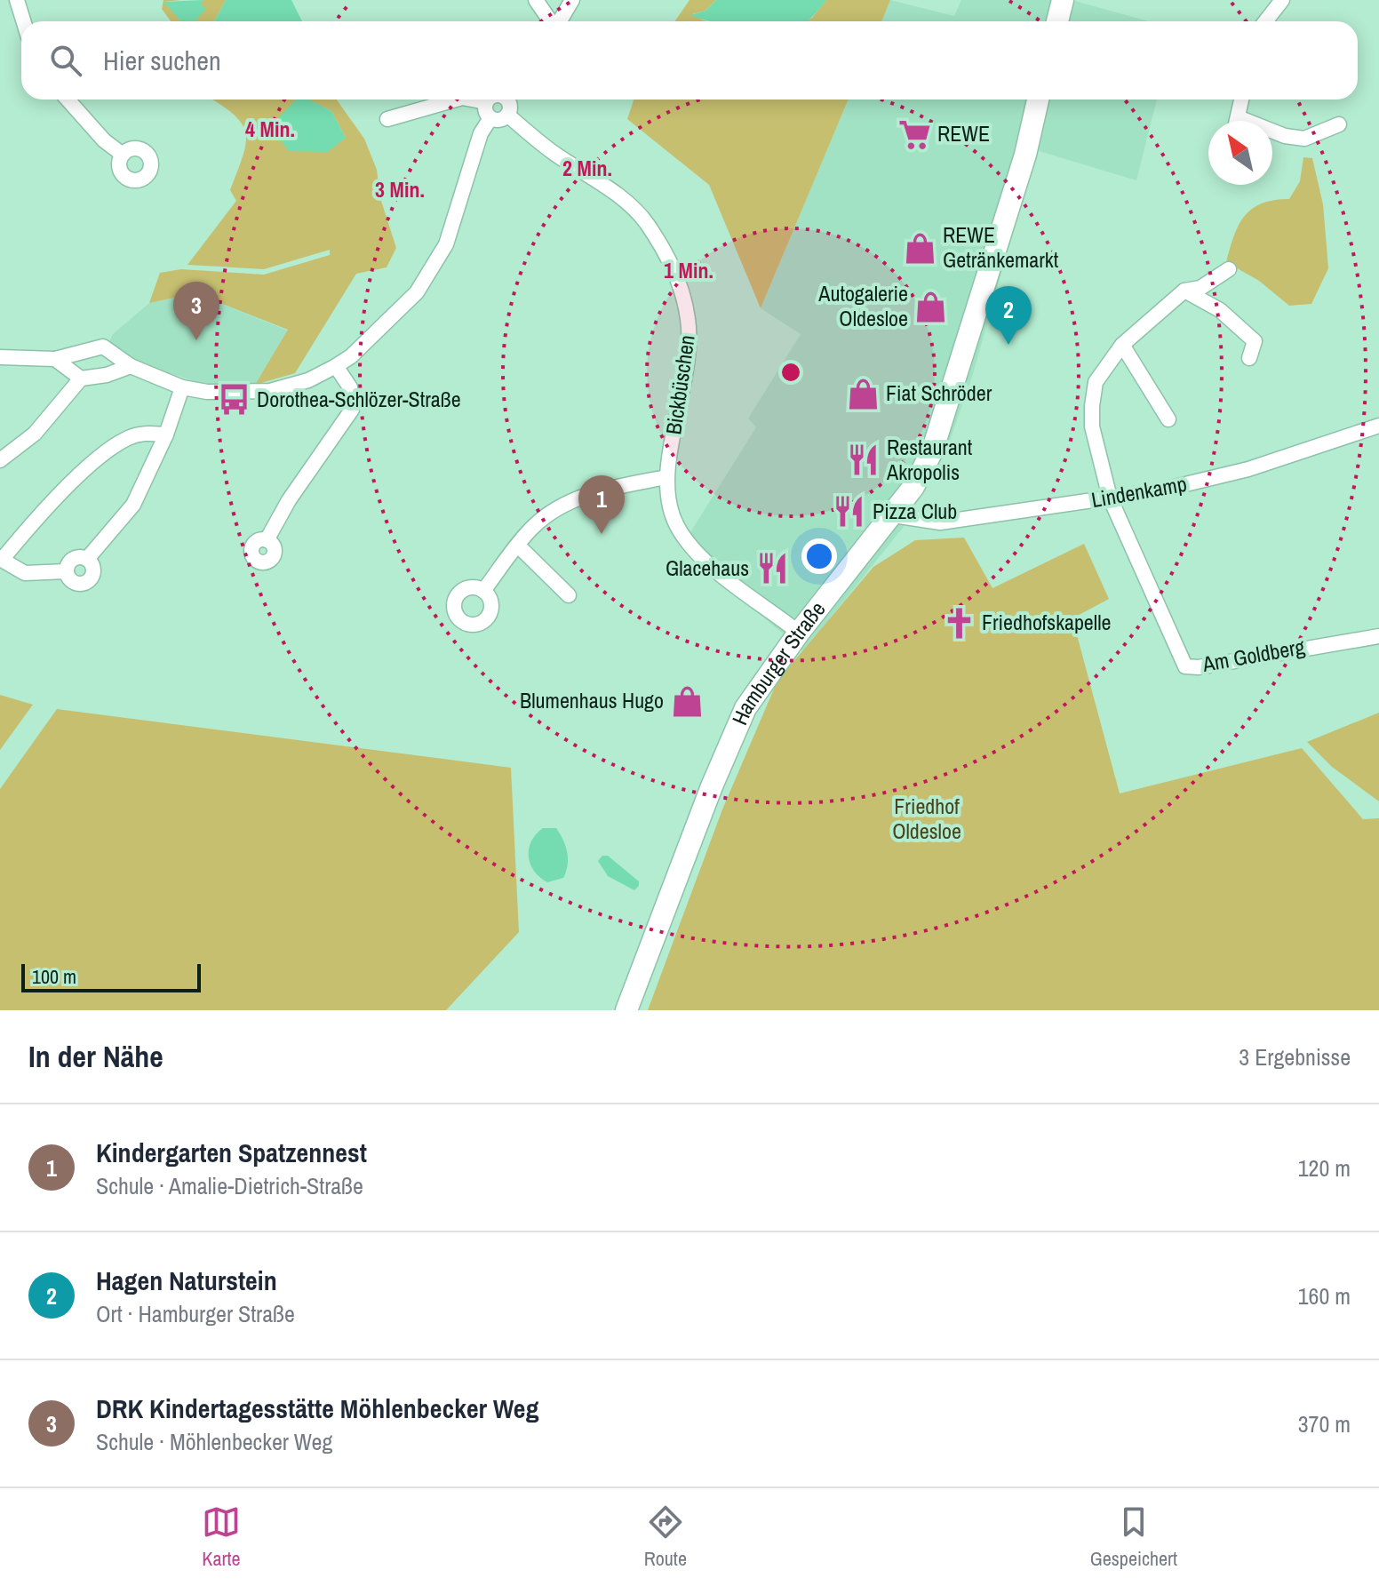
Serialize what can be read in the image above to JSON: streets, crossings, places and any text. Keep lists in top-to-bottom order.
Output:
{
  "streets": {
    "main road": ["Hamburger Straße"],
    "street": ["Bickbüschen", "Lindenkamp", "Am Goldberg"]
  },
  "crossings": [
    ["Bickbüschen", "Hamburger Straße"],
    ["Lindenkamp", "Am Goldberg"],
    ["Lindenkamp", "Hamburger Straße"]
  ],
  "parks": ["Friedhof Oldesloe"],
  "places": {
    "supermarket": ["REWE"],
    "shop": [
      "REWE Getränkemarkt",
      "Autogalerie Oldesloe",
      "Fiat Schröder",
      "Blumenhaus Hugo"
    ],
    "bus stop": ["Dorothea-Schlözer-Straße"],
    "restaurant": ["Restaurant Akropolis", "Pizza Club", "Glacehaus"],
    "church": ["Friedhofskapelle"]
  },
  "scale_bar": "100 m",
  "north": "top left",
  "page": {
    "search": "Hier suchen",
    "pins": ["3", "2", "1"],
    "scale": "100 m",
    "heading": ["In der Nähe", "3 Ergebnisse"],
    "list": [
      {
        "mark": "1",
        "name": "Kindergarten Spatzennest",
        "note": "Schule · Amalie-Dietrich-Straße",
        "value": "120 m"
      },
      {
        "mark": "2",
        "name": "Hagen Naturstein",
        "note": "Ort · Hamburger Straße",
        "value": "160 m"
      },
      {
        "mark": "3",
        "name": "DRK Kindertagesstätte Möhlenbecker Weg",
        "note": "Schule · Möhlenbecker Weg",
        "value": "370 m"
      }
    ],
    "nav": ["Karte", "Route", "Gespeichert"]
  },
  "rings": [
    "4 Min.",
    "2 Min.",
    "3 Min.",
    "1 Min."
  ]
}
